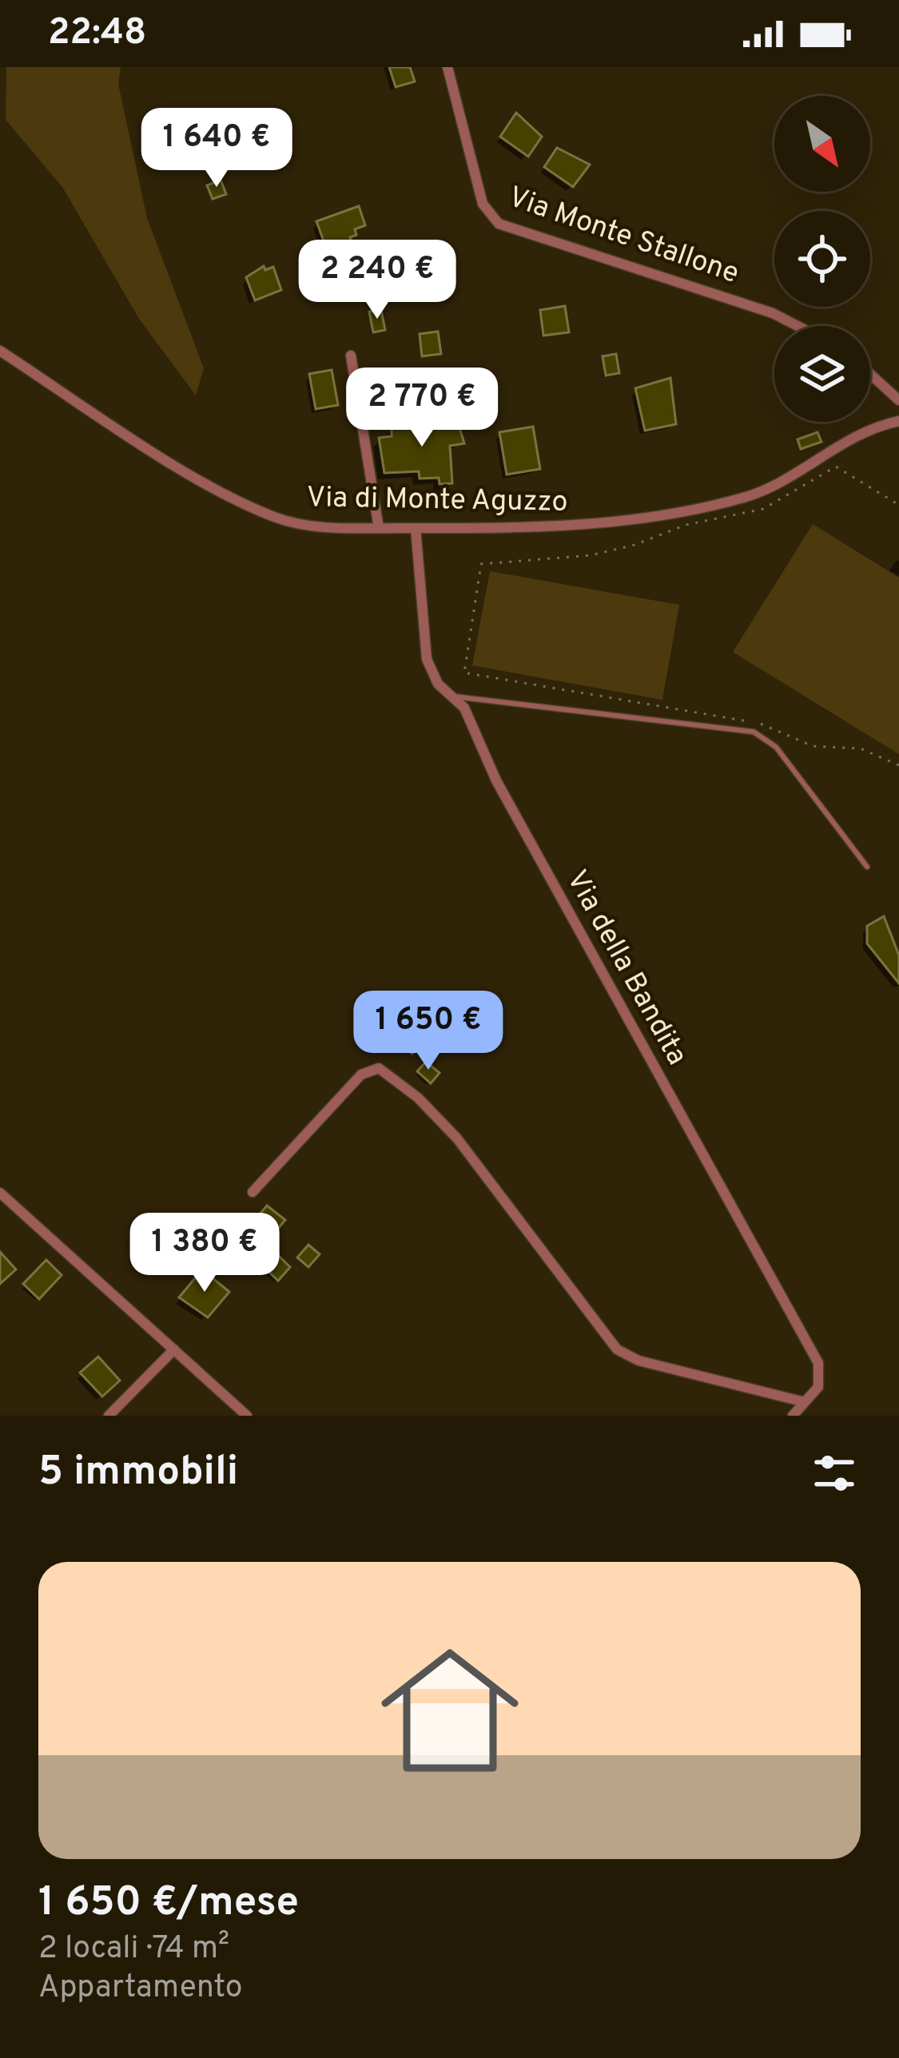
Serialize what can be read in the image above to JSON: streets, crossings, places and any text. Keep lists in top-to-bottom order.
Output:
{
  "streets": {
    "street": ["Via Monte Stallone", "Via di Monte Aguzzo", "Via della Bandita"]
  },
  "crossings": [
    ["Via di Monte Aguzzo", "Via della Bandita"]
  ],
  "north": "bottom right",
  "page": {
    "status": "22:48",
    "price": [
      "1 640 €",
      "2 240 €",
      "2 770 €",
      "1 650 €",
      "1 380 €"
    ],
    "heading": "5 immobili",
    "list": [
      {
        "name": "1 650 €/mese",
        "note": "2 locali · 74 m² · Appartamento"
      }
    ]
  }
}
